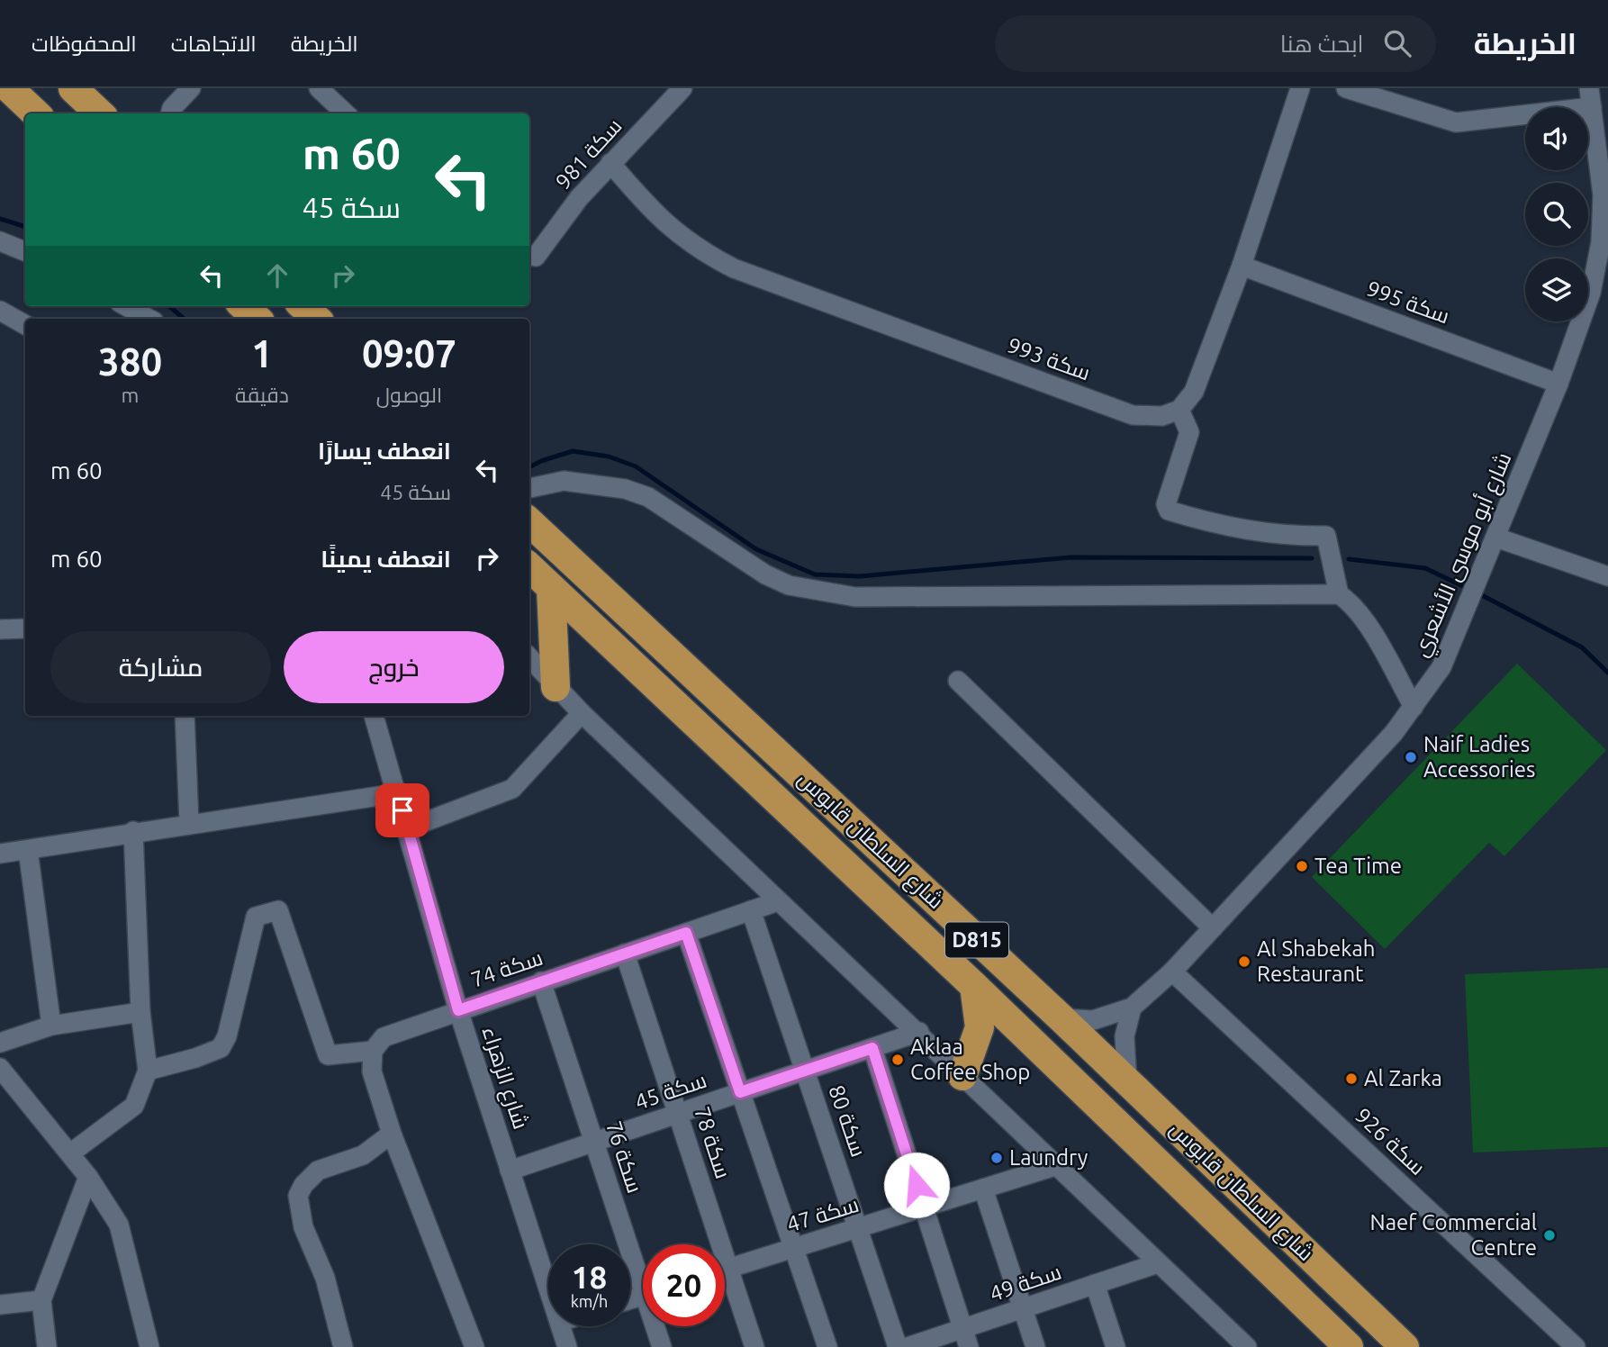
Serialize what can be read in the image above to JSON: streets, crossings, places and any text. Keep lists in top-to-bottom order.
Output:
{
  "streets": {
    "highway": ["شارع السلطان قابوس", "D815"],
    "street": [
      "سكة 981",
      "سكة 995",
      "سكة 993",
      "شارع أبو موسى الأشعري",
      "سكة 74",
      "شارع الزهراء",
      "سكة 45",
      "سكة 80",
      "سكة 926",
      "سكة 78",
      "سكة 76",
      "سكة 47",
      "سكة 49"
    ]
  },
  "crossings": [
    ["سكة 981", "سكة 993"],
    ["سكة 995", "شارع أبو موسى الأشعري"],
    ["شارع أبو موسى الأشعري", "شارع السلطان قابوس"],
    ["شارع أبو موسى الأشعري", "سكة 926"],
    ["سكة 74", "شارع الزهراء"],
    ["سكة 74", "سكة 80"],
    ["سكة 74", "سكة 78"],
    ["سكة 74", "سكة 76"],
    ["شارع الزهراء", "سكة 45"],
    ["سكة 45", "سكة 80"],
    ["سكة 45", "سكة 78"],
    ["سكة 45", "سكة 76"],
    ["سكة 80", "سكة 47"]
  ],
  "places": [
    "Naif Ladies Accessories",
    "Tea Time",
    "Al Shabekah Restaurant",
    "Aklaa Coffee Shop",
    "Al Zarka",
    "Laundry",
    "Naef Commercial Centre"
  ],
  "page": {
    "header": "الخريطة",
    "search": "ابحث هنا",
    "nav": ["الخريطة", "الاتجاهات", "المحفوظات"],
    "turn": ["60 m", "سكة 45"],
    "eta": [
      "09:07",
      "الوصول",
      "1",
      "دقيقة",
      "380",
      "m"
    ],
    "list": [
      {
        "name": "انعطف يسارًا",
        "note": "سكة 45",
        "value": "60 m"
      },
      {
        "name": "انعطف يمينًا",
        "value": "60 m"
      }
    ],
    "buttons": ["خروج", "مشاركة"],
    "speed": "18 km/h",
    "limit": "20"
  }
}
